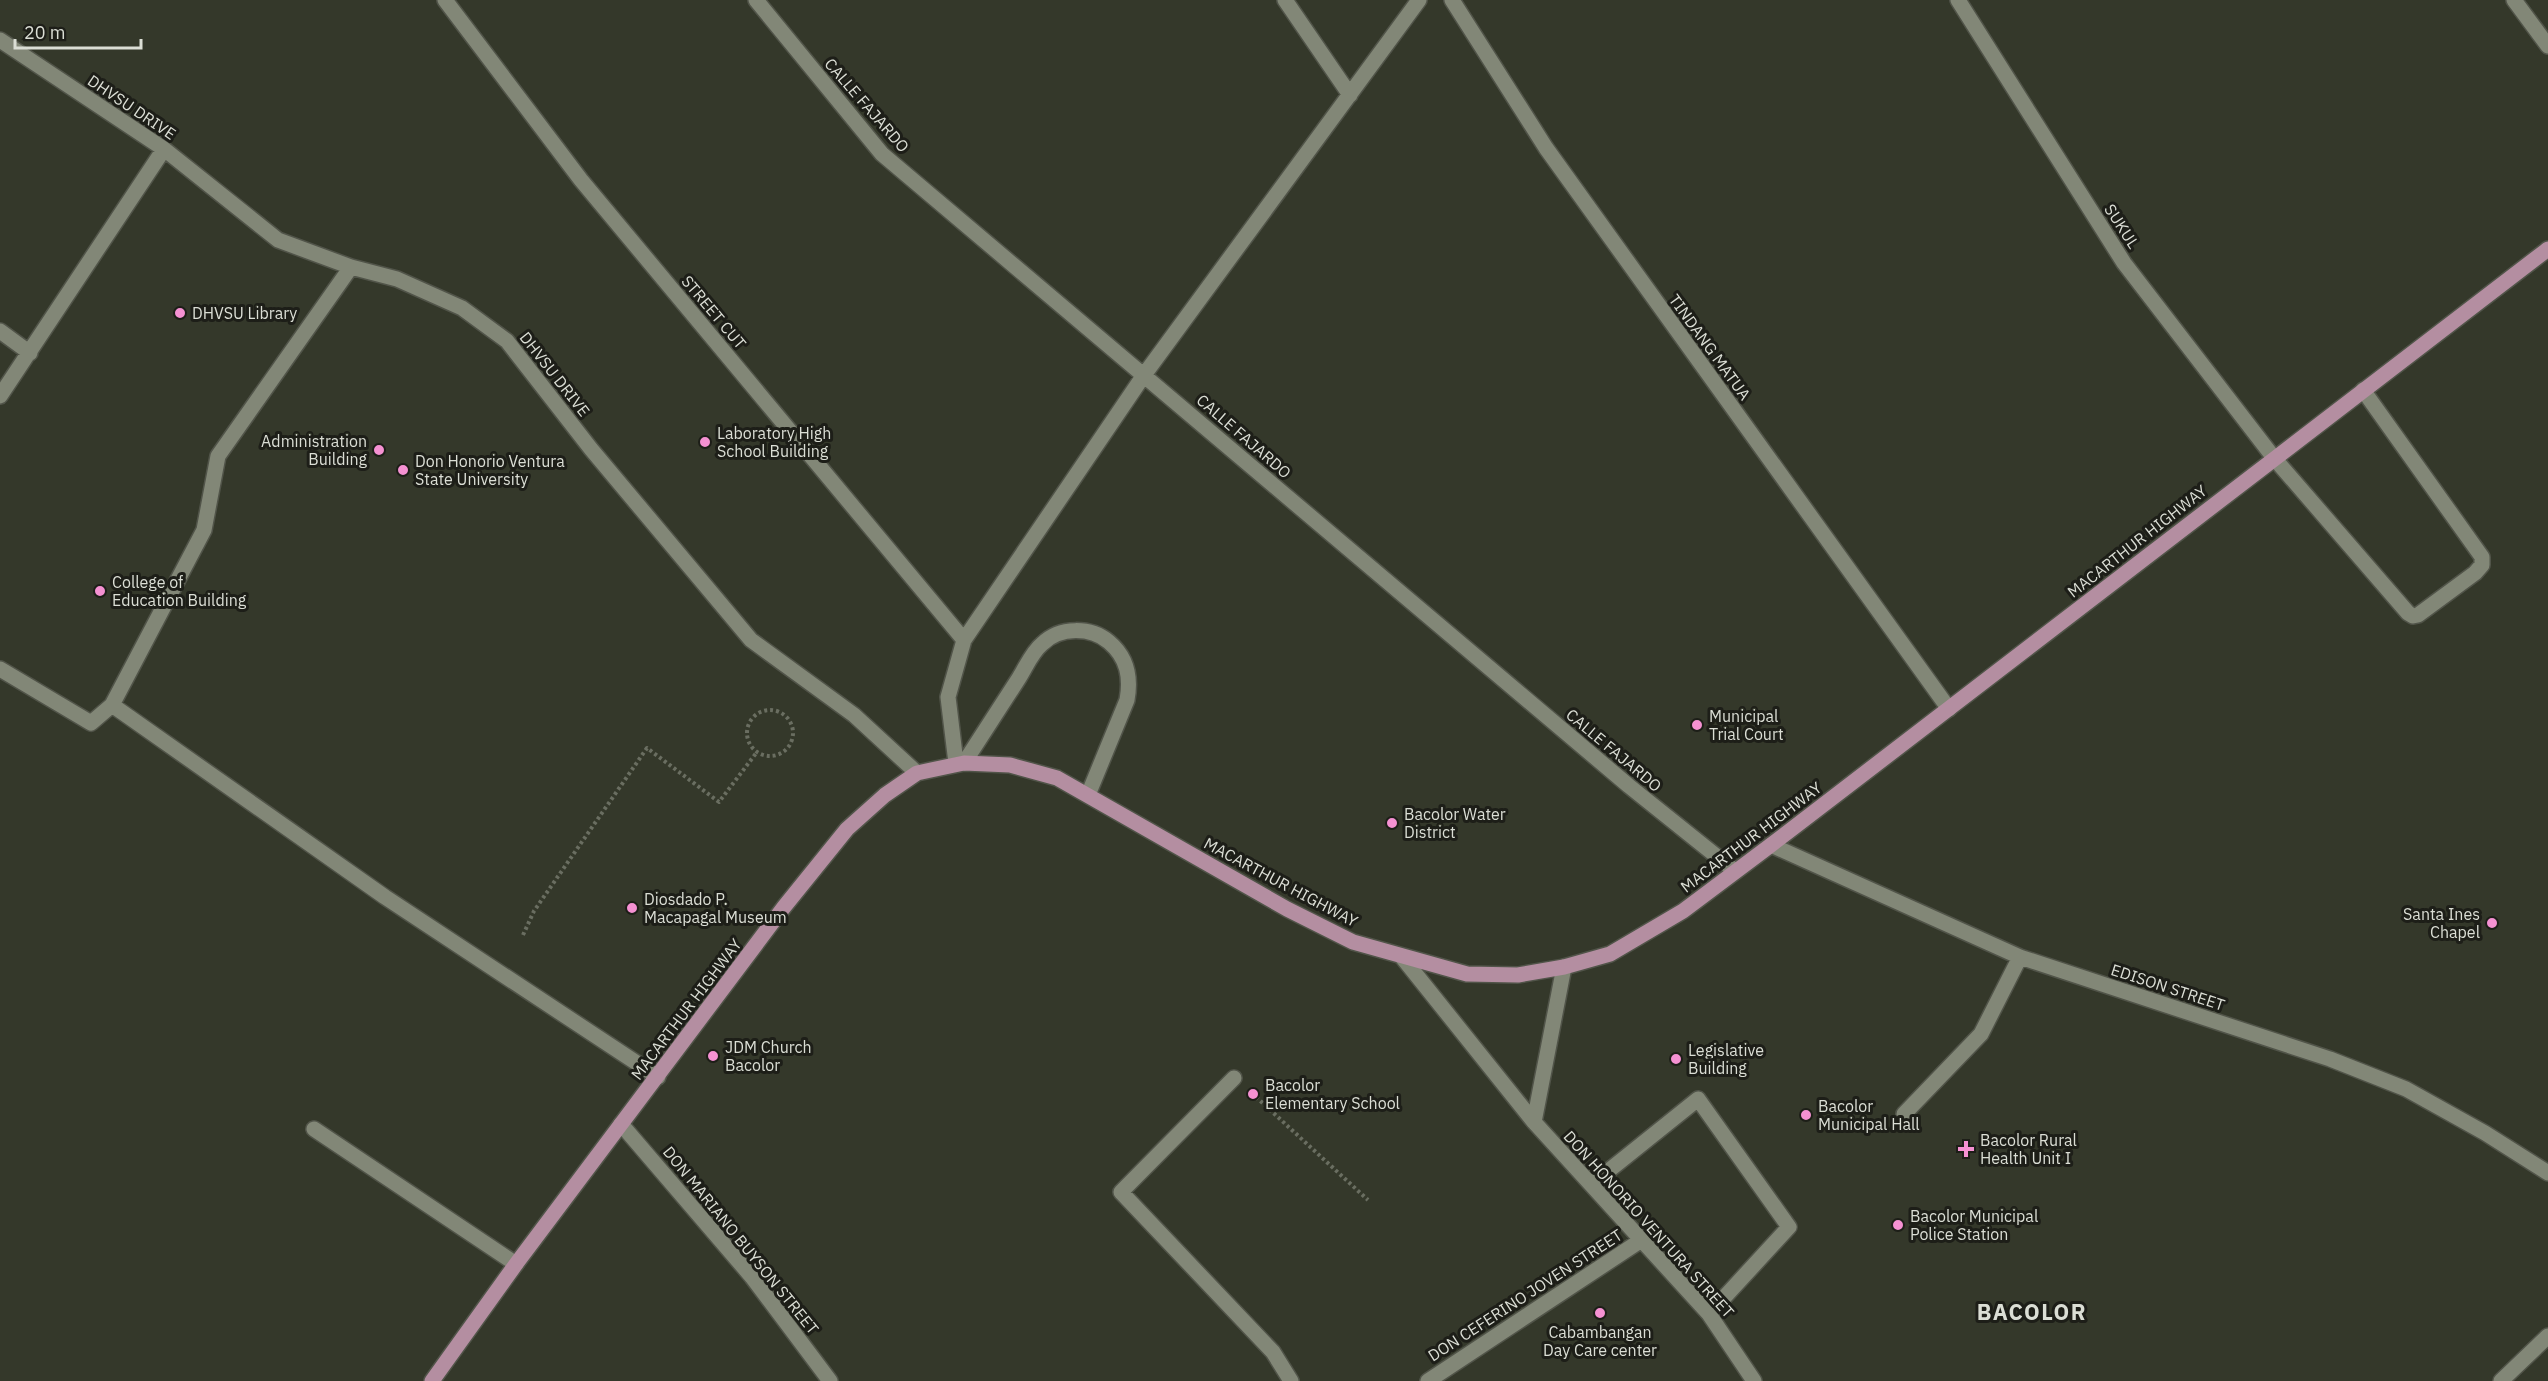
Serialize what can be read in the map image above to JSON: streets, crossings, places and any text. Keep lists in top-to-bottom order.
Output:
{
  "streets": {
    "main road": ["MACARTHUR HIGHWAY"],
    "street": [
      "CALLE FAJARDO",
      "DHVSU DRIVE",
      "SUKUL",
      "STREET CUT",
      "TINDANG MATUA",
      "EDISON STREET",
      "DON HONORIO VENTURA STREET",
      "DON MARIANO BUYSON STREET",
      "DON CEFERINO JOVEN STREET"
    ]
  },
  "crossings": [
    ["CALLE FAJARDO", "MACARTHUR HIGHWAY"],
    ["DHVSU DRIVE", "MACARTHUR HIGHWAY"],
    ["SUKUL", "MACARTHUR HIGHWAY"],
    ["TINDANG MATUA", "MACARTHUR HIGHWAY"],
    ["MACARTHUR HIGHWAY", "EDISON STREET"],
    ["MACARTHUR HIGHWAY", "DON HONORIO VENTURA STREET"],
    ["MACARTHUR HIGHWAY", "DON MARIANO BUYSON STREET"],
    ["DON HONORIO VENTURA STREET", "DON CEFERINO JOVEN STREET"]
  ],
  "districts": ["BACOLOR"],
  "places": {
    "other": [
      "DHVSU Library",
      "Laboratory High School Building",
      "Administration Building",
      "Don Honorio Ventura State University",
      "College of Education Building",
      "Municipal Trial Court",
      "Bacolor Water District",
      "Diosdado P. Macapagal Museum",
      "Santa Ines Chapel",
      "JDM Church Bacolor",
      "Legislative Building",
      "Bacolor Elementary School",
      "Bacolor Municipal Hall",
      "Bacolor Municipal Police Station",
      "Cabambangan Day Care center"
    ],
    "health": ["Bacolor Rural Health Unit I"]
  },
  "scale_bar": "20 m"
}
